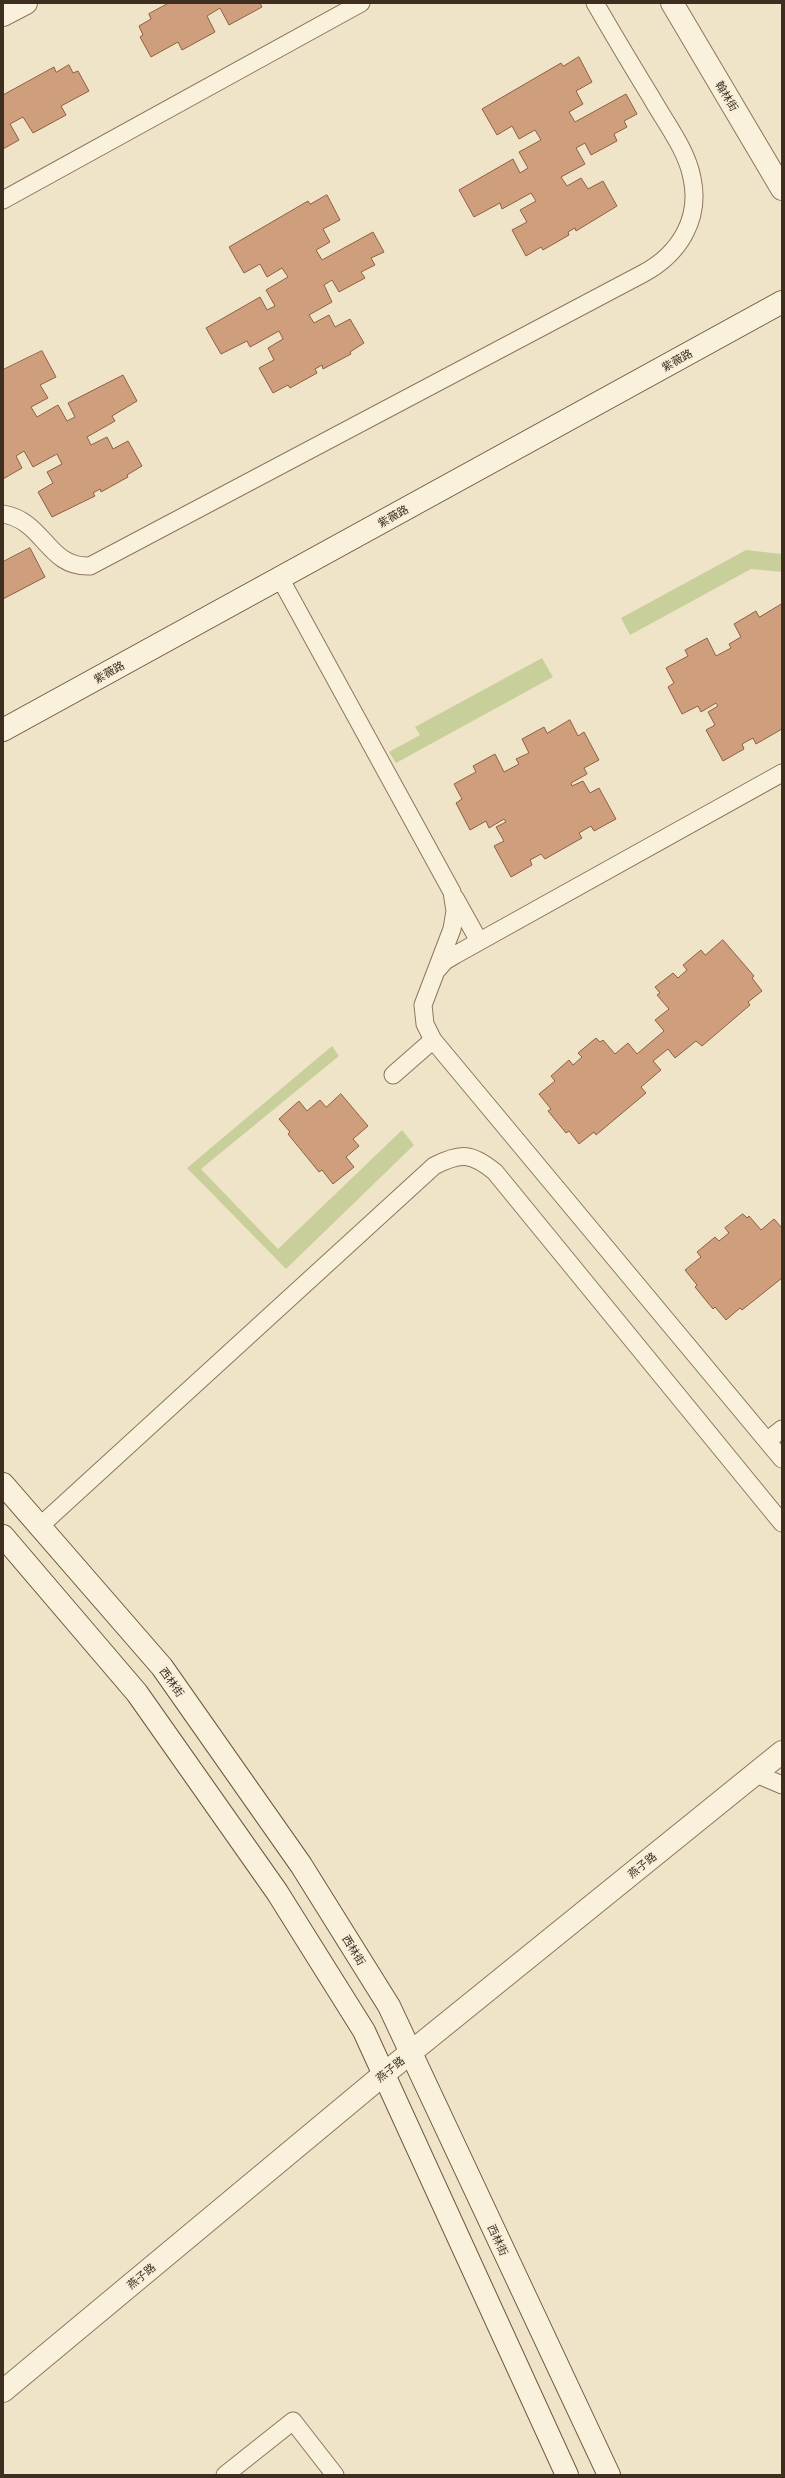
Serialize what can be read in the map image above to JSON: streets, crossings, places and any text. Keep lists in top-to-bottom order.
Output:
{
  "streets": {
    "main road": [
      "翰林街",
      "紫薇路",
      "西林街",
      "燕子路"
    ]
  },
  "crossings": [
    ["西林街", "燕子路"]
  ]
}
